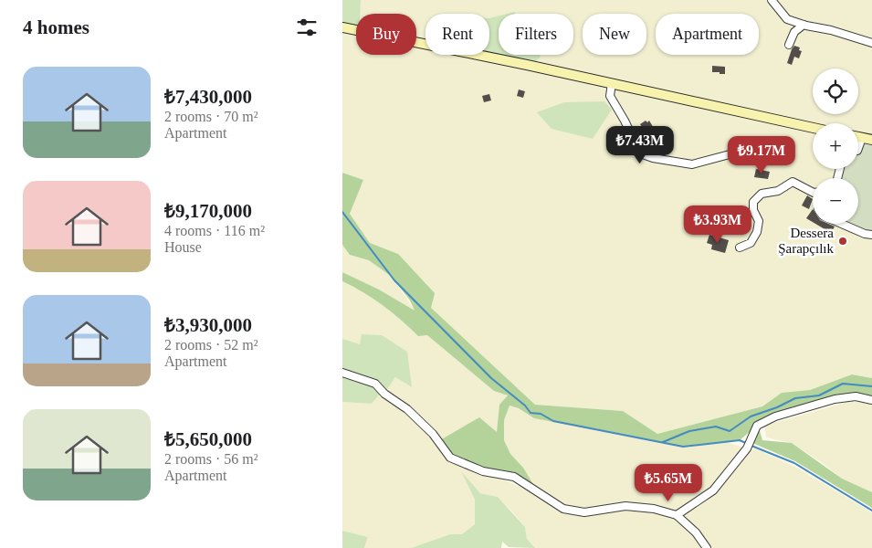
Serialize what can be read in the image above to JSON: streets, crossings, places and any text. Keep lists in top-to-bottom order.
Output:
{
  "places": ["Dessera Şarapçılık"],
  "page": {
    "heading": "4 homes",
    "chip": [
      "Buy",
      "Rent",
      "Filters",
      "New",
      "Apartment"
    ],
    "list": [
      {
        "name": "₺7,430,000",
        "note": "2 rooms · 70 m² · Apartment"
      },
      {
        "name": "₺9,170,000",
        "note": "4 rooms · 116 m² · House"
      },
      {
        "name": "₺3,930,000",
        "note": "2 rooms · 52 m² · Apartment"
      },
      {
        "name": "₺5,650,000",
        "note": "2 rooms · 56 m² · Apartment"
      }
    ],
    "map_buttons": ["+", "−"],
    "price": [
      "₺7.43M",
      "₺9.17M",
      "₺3.93M",
      "₺5.65M"
    ]
  }
}
